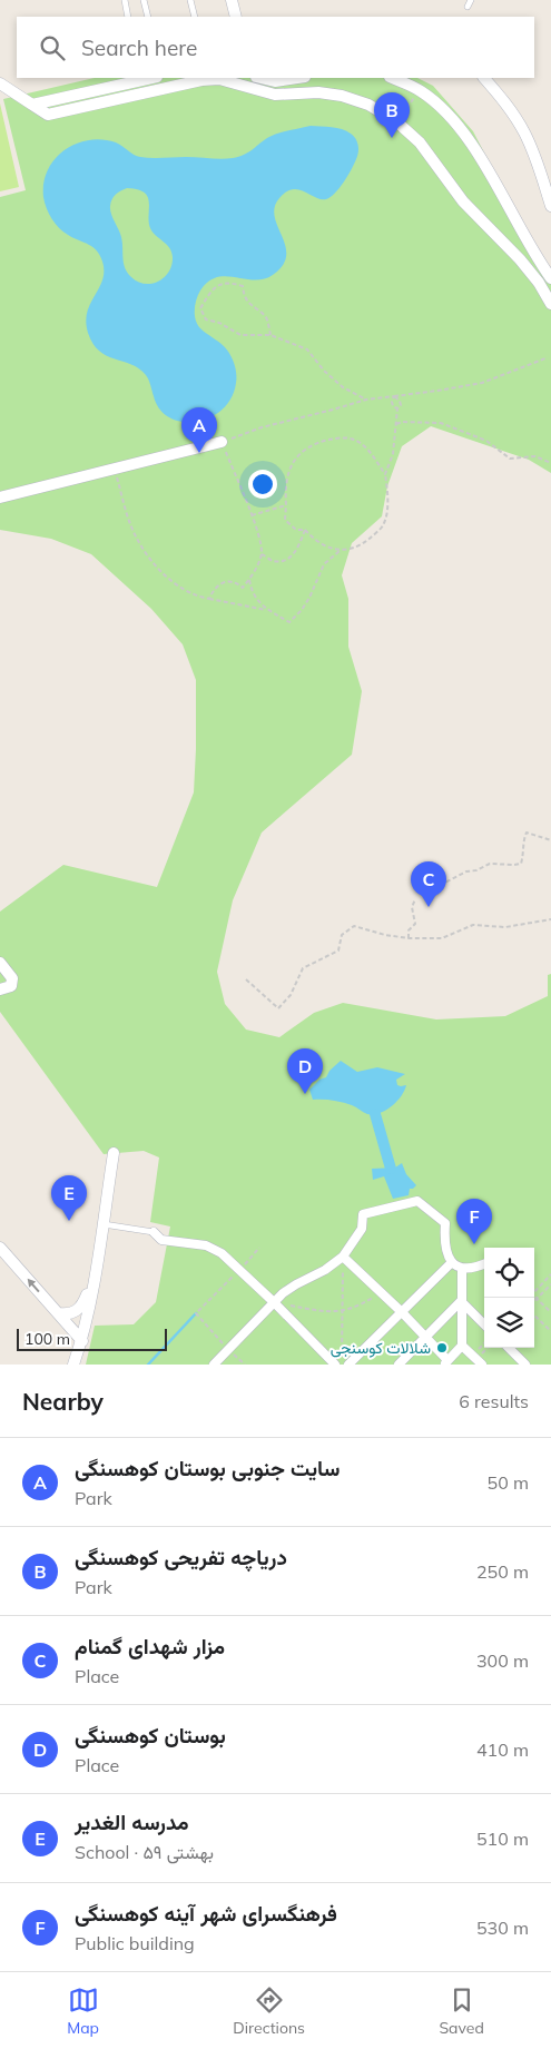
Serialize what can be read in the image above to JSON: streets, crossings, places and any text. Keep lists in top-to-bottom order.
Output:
{
  "places": ["شلالات کوسنجی"],
  "scale_bar": "100 m",
  "page": {
    "search": "Search here",
    "pins": [
      "B",
      "A",
      "C",
      "D",
      "E",
      "F"
    ],
    "scale": "100 m",
    "heading": ["Nearby", "6 results"],
    "list": [
      {
        "mark": "A",
        "name": "سایت جنوبی بوستان کوهسنگی",
        "note": "Park",
        "value": "50 m"
      },
      {
        "mark": "B",
        "name": "دریاچه تفریحی کوهسنگی",
        "note": "Park",
        "value": "250 m"
      },
      {
        "mark": "C",
        "name": "مزار شهدای گمنام",
        "note": "Place",
        "value": "300 m"
      },
      {
        "mark": "D",
        "name": "بوستان کوهسنگی",
        "note": "Place",
        "value": "410 m"
      },
      {
        "mark": "E",
        "name": "مدرسه الغدیر",
        "note": "School · بهشتی ۵۹",
        "value": "510 m"
      },
      {
        "mark": "F",
        "name": "فرهنگسرای شهر آینه کوهسنگی",
        "note": "Public building",
        "value": "530 m"
      }
    ],
    "nav": ["Map", "Directions", "Saved"]
  }
}
